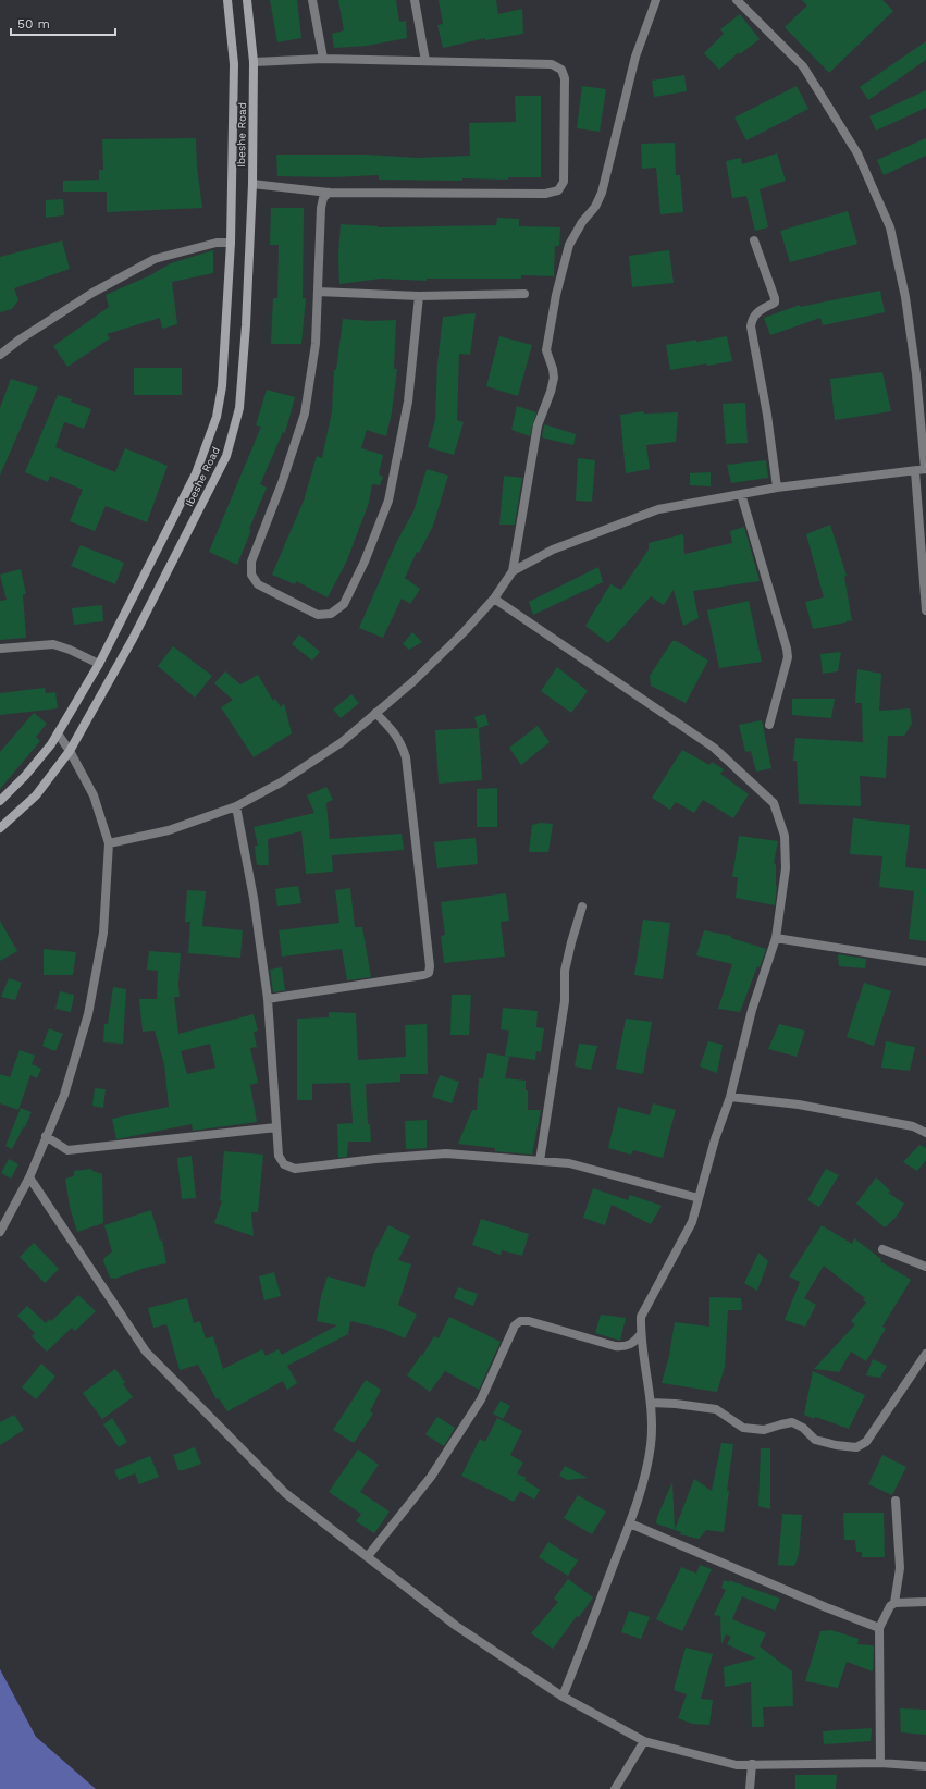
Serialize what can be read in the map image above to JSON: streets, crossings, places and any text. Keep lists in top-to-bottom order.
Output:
{
  "streets": {
    "main road": ["Ibeshe Road"]
  },
  "scale_bar": "50 m"
}
